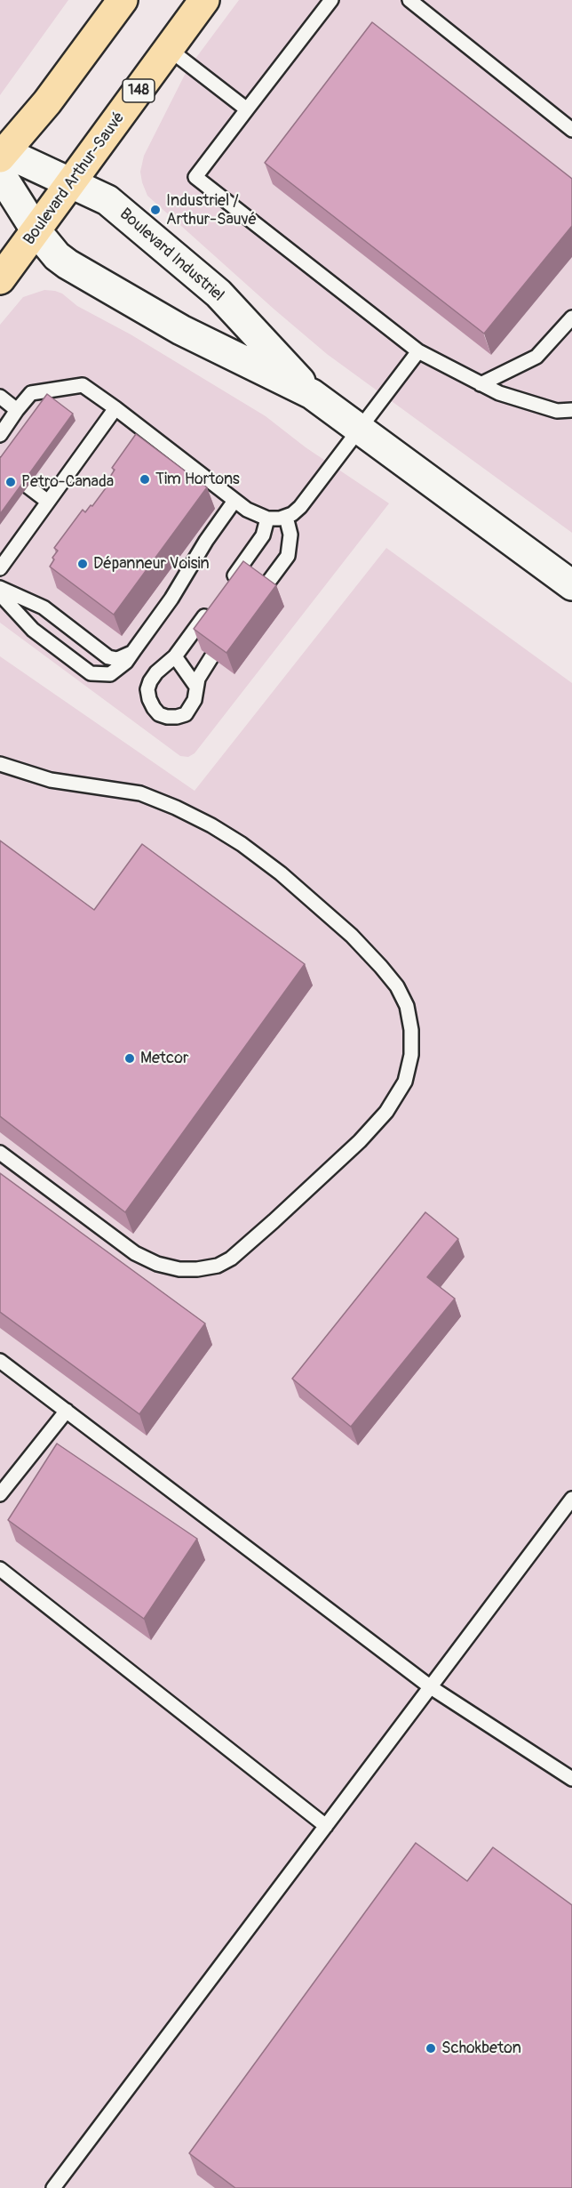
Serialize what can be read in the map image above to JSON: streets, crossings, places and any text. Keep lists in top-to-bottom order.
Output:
{
  "streets": {
    "main road": ["148", "Boulevard Arthur-Sauvé"],
    "street": ["Boulevard Industriel"]
  },
  "crossings": [
    ["Boulevard Arthur-Sauvé", "Boulevard Industriel"]
  ],
  "places": [
    "Industriel / Arthur-Sauvé",
    "Tim Hortons",
    "Petro-Canada",
    "Dépanneur Voisin",
    "Metcor",
    "Schokbeton"
  ]
}
